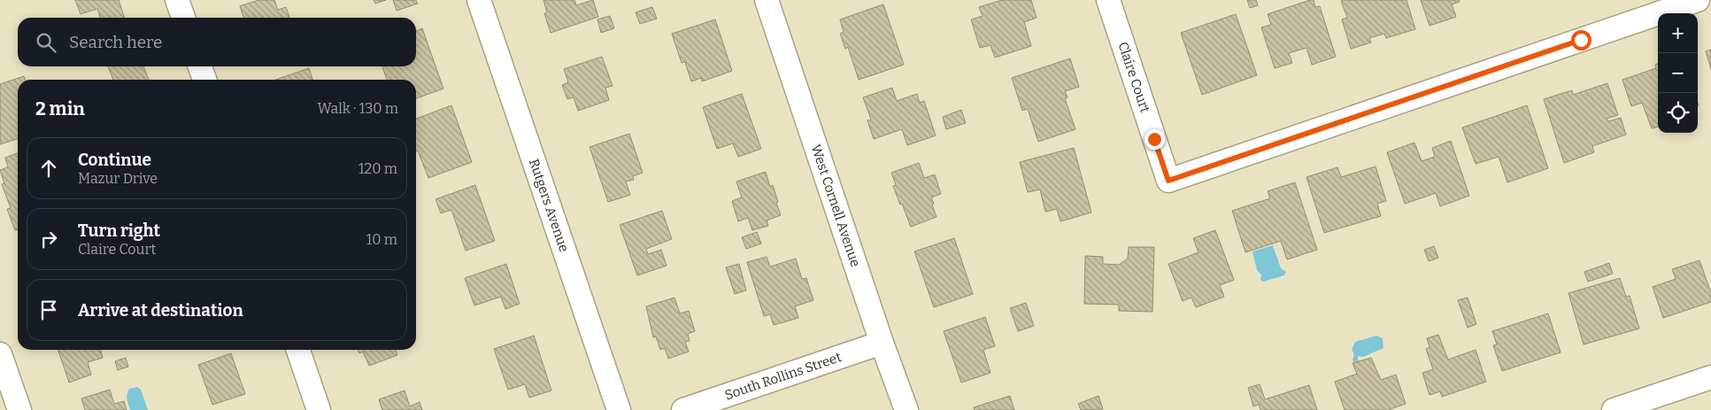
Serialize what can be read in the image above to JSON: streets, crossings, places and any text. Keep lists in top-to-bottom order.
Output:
{
  "streets": {
    "street": [
      "Claire Court",
      "Rutgers Avenue",
      "West Cornell Avenue",
      "South Rollins Street"
    ]
  },
  "crossings": [
    ["West Cornell Avenue", "South Rollins Street"]
  ],
  "page": {
    "map_buttons": ["+", "−"],
    "search": "Search here",
    "heading": ["2 min", "Walk · 130 m"],
    "list": [
      ["Continue", "Mazur Drive", "120 m"],
      ["Turn right", "Claire Court", "10 m"],
      "Arrive at destination"
    ]
  }
}
